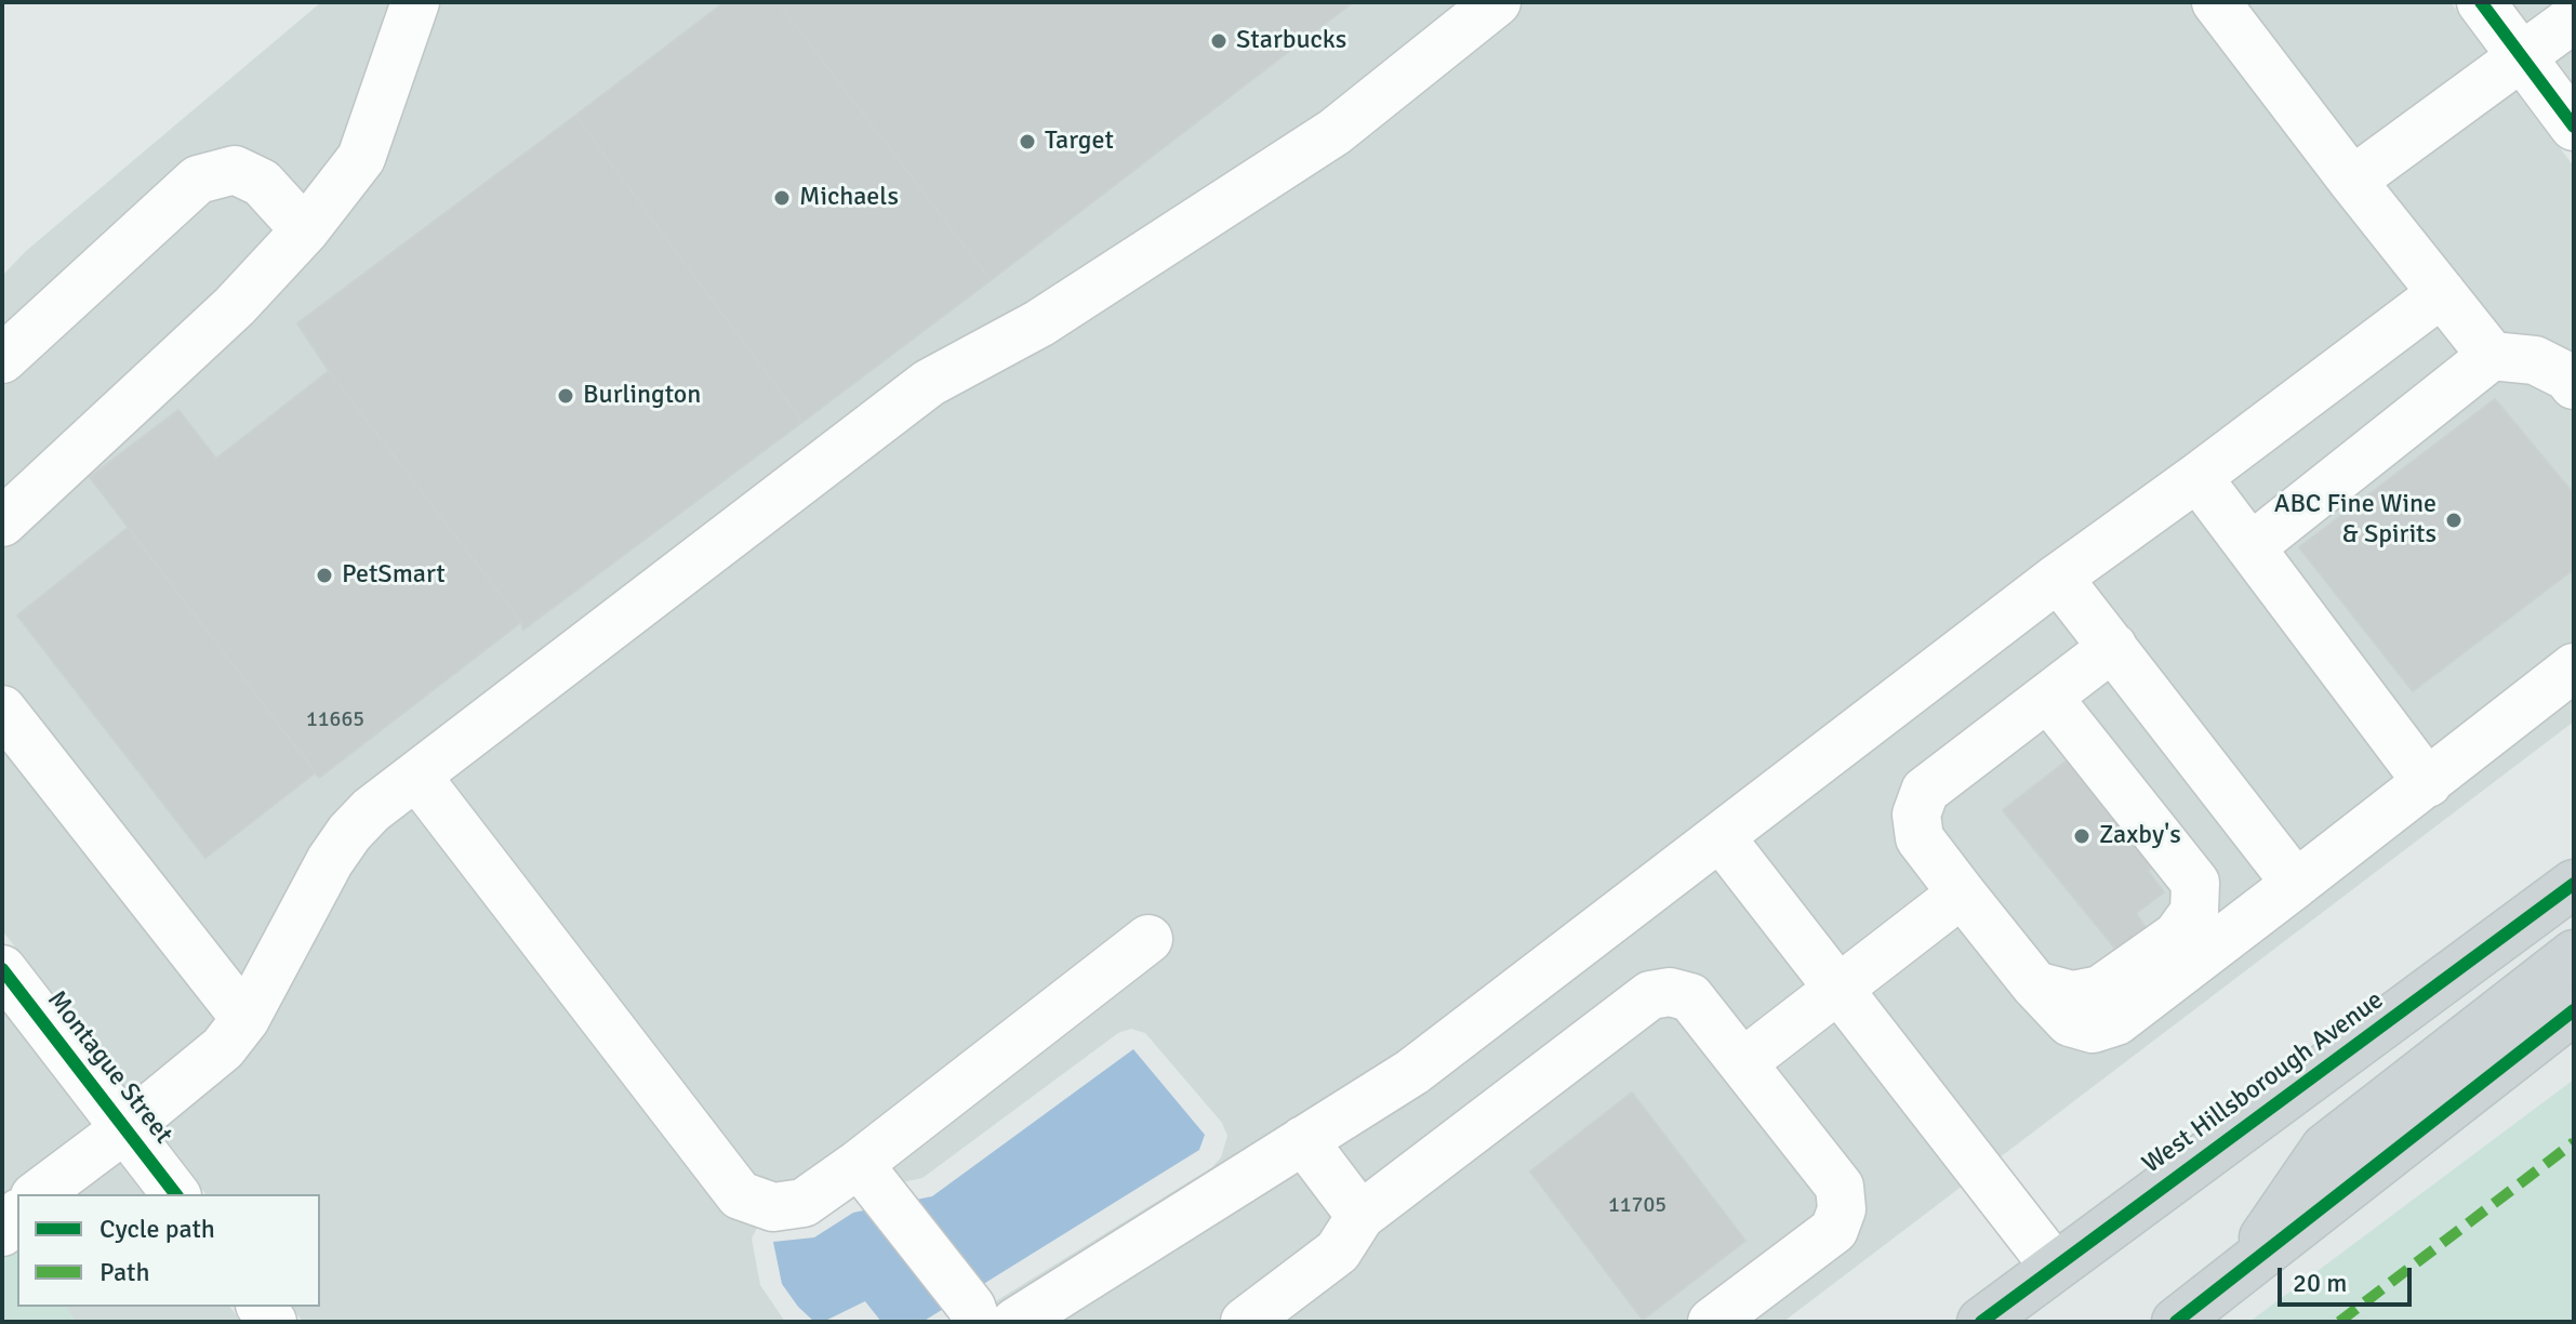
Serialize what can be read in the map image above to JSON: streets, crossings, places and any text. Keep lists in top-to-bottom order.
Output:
{
  "streets": {
    "main road": ["West Hillsborough Avenue"],
    "street": ["Montague Street"]
  },
  "places": [
    "Starbucks",
    "Target",
    "Michaels",
    "Burlington",
    "ABC Fine Wine & Spirits",
    "PetSmart",
    "Zaxby's"
  ],
  "house_numbers": ["11665", "11705"],
  "legend": ["Cycle path", "Path"],
  "scale_bar": "20 m"
}
